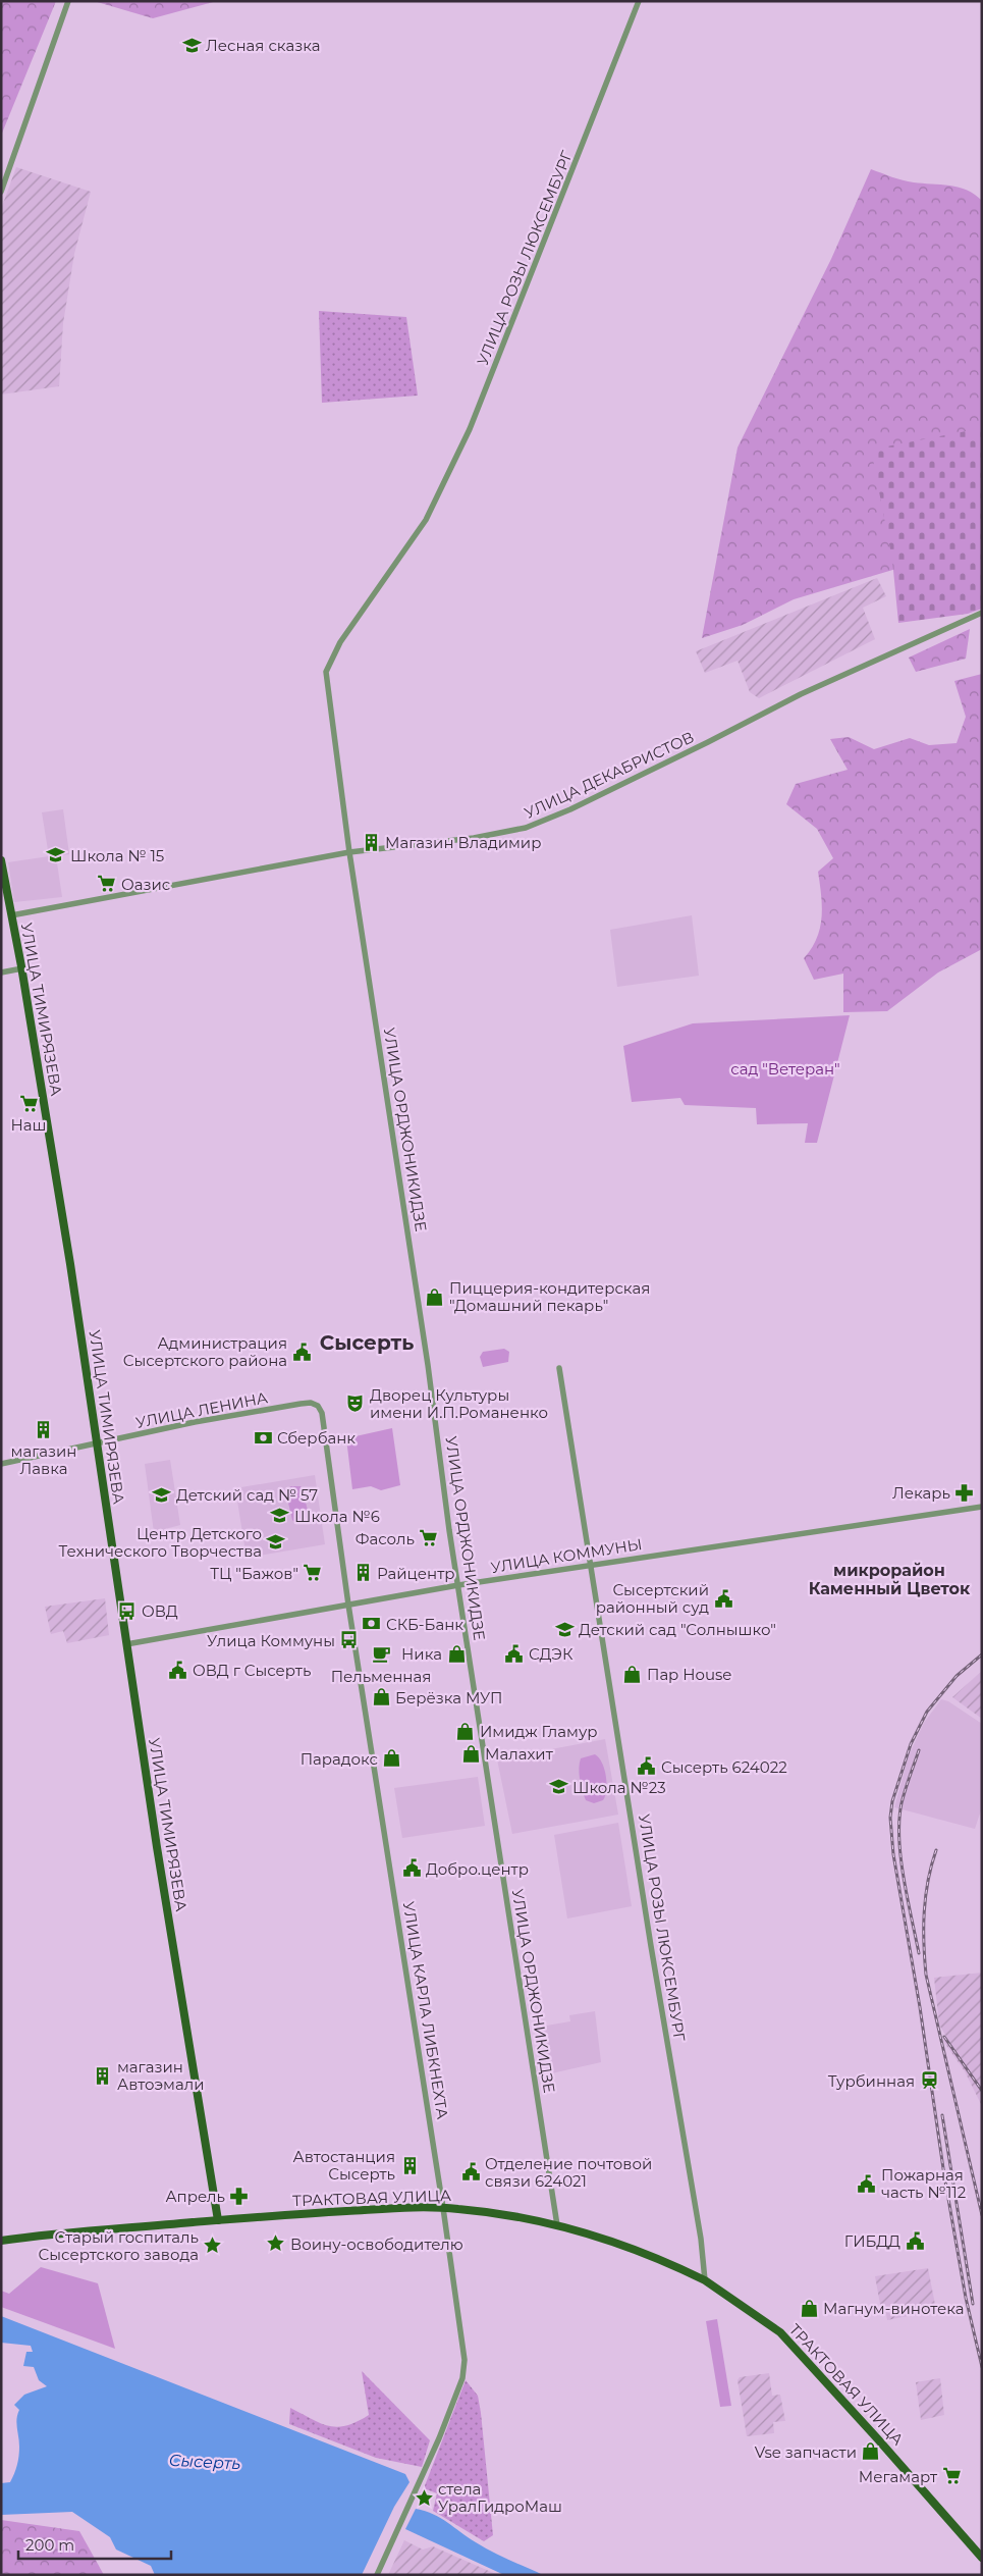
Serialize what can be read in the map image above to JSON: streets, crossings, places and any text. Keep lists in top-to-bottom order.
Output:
{
  "streets": {
    "main road": ["УЛИЦА ТИМИРЯЗЕВА", "ТРАКТОВАЯ УЛИЦА"],
    "street": [
      "УЛИЦА РОЗЫ ЛЮКСЕМБУРГ",
      "УЛИЦА ДЕКАБРИСТОВ",
      "УЛИЦА ОРДЖОНИКИДЗЕ",
      "УЛИЦА ЛЕНИНА",
      "УЛИЦА КОММУНЫ",
      "УЛИЦА КАРЛА ЛИБКНЕХТА"
    ]
  },
  "crossings": [
    ["УЛИЦА РОЗЫ ЛЮКСЕМБУРГ", "УЛИЦА ОРДЖОНИКИДЗЕ"],
    ["УЛИЦА РОЗЫ ЛЮКСЕМБУРГ", "УЛИЦА КОММУНЫ"],
    ["УЛИЦА РОЗЫ ЛЮКСЕМБУРГ", "ТРАКТОВАЯ УЛИЦА"],
    ["УЛИЦА ДЕКАБРИСТОВ", "УЛИЦА ТИМИРЯЗЕВА"],
    ["УЛИЦА ДЕКАБРИСТОВ", "УЛИЦА ОРДЖОНИКИДЗЕ"],
    ["УЛИЦА ТИМИРЯЗЕВА", "УЛИЦА ЛЕНИНА"],
    ["УЛИЦА ТИМИРЯЗЕВА", "УЛИЦА КОММУНЫ"],
    ["УЛИЦА ТИМИРЯЗЕВА", "ТРАКТОВАЯ УЛИЦА"],
    ["УЛИЦА ОРДЖОНИКИДЗЕ", "УЛИЦА КОММУНЫ"],
    ["УЛИЦА ОРДЖОНИКИДЗЕ", "ТРАКТОВАЯ УЛИЦА"],
    ["УЛИЦА ЛЕНИНА", "УЛИЦА КАРЛА ЛИБКНЕХТА"],
    ["УЛИЦА КОММУНЫ", "УЛИЦА КАРЛА ЛИБКНЕХТА"],
    ["УЛИЦА КАРЛА ЛИБКНЕХТА", "ТРАКТОВАЯ УЛИЦА"]
  ],
  "districts": ["Сысерть", "микрорайон Каменный Цветок"],
  "water": ["Сысерть"],
  "parks": ["сад \"Ветеран\""],
  "places": {
    "school or university": [
      "Лесная сказка",
      "Школа № 15",
      "Детский сад № 57",
      "Школа №6",
      "Центр Детского Технического Творчества",
      "Детский сад \"Солнышко\"",
      "Школа №23"
    ],
    "building": [
      "Магазин Владимир",
      "магазин Лавка",
      "Райцентр",
      "магазин Автоэмали",
      "Автостанция Сысерть"
    ],
    "supermarket": [
      "Оазис",
      "Наш",
      "Фасоль",
      "ТЦ \"Бажов\"",
      "Мегамарт"
    ],
    "shop": [
      "Пиццерия-кондитерская \"Домашний пекарь\"",
      "Ника",
      "Пар House",
      "Берёзка МУП",
      "Имидж Гламур",
      "Малахит",
      "Парадокс",
      "Магнум-винотека",
      "Vse запчасти"
    ],
    "public building": [
      "Администрация Сысертского района",
      "Сысертский районный суд",
      "СДЭК",
      "ОВД г Сысерть",
      "Сысерть 624022",
      "Добро.центр",
      "Отделение почтовой связи 624021",
      "Пожарная часть №112",
      "ГИБДД"
    ],
    "theatre": ["Дворец Культуры имени И.П.Романенко"],
    "bank": ["Сбербанк", "СКБ-Банк"],
    "pharmacy": ["Лекарь", "Апрель"],
    "bus stop": ["ОВД", "Улица Коммуны"],
    "cafe": ["Пельменная"],
    "station": ["Турбинная"],
    "place": ["Воину-освободителю", "Старый госпиталь Сысертского завода", "стела УралГидроМаш"]
  },
  "scale_bar": "200 m"
}
